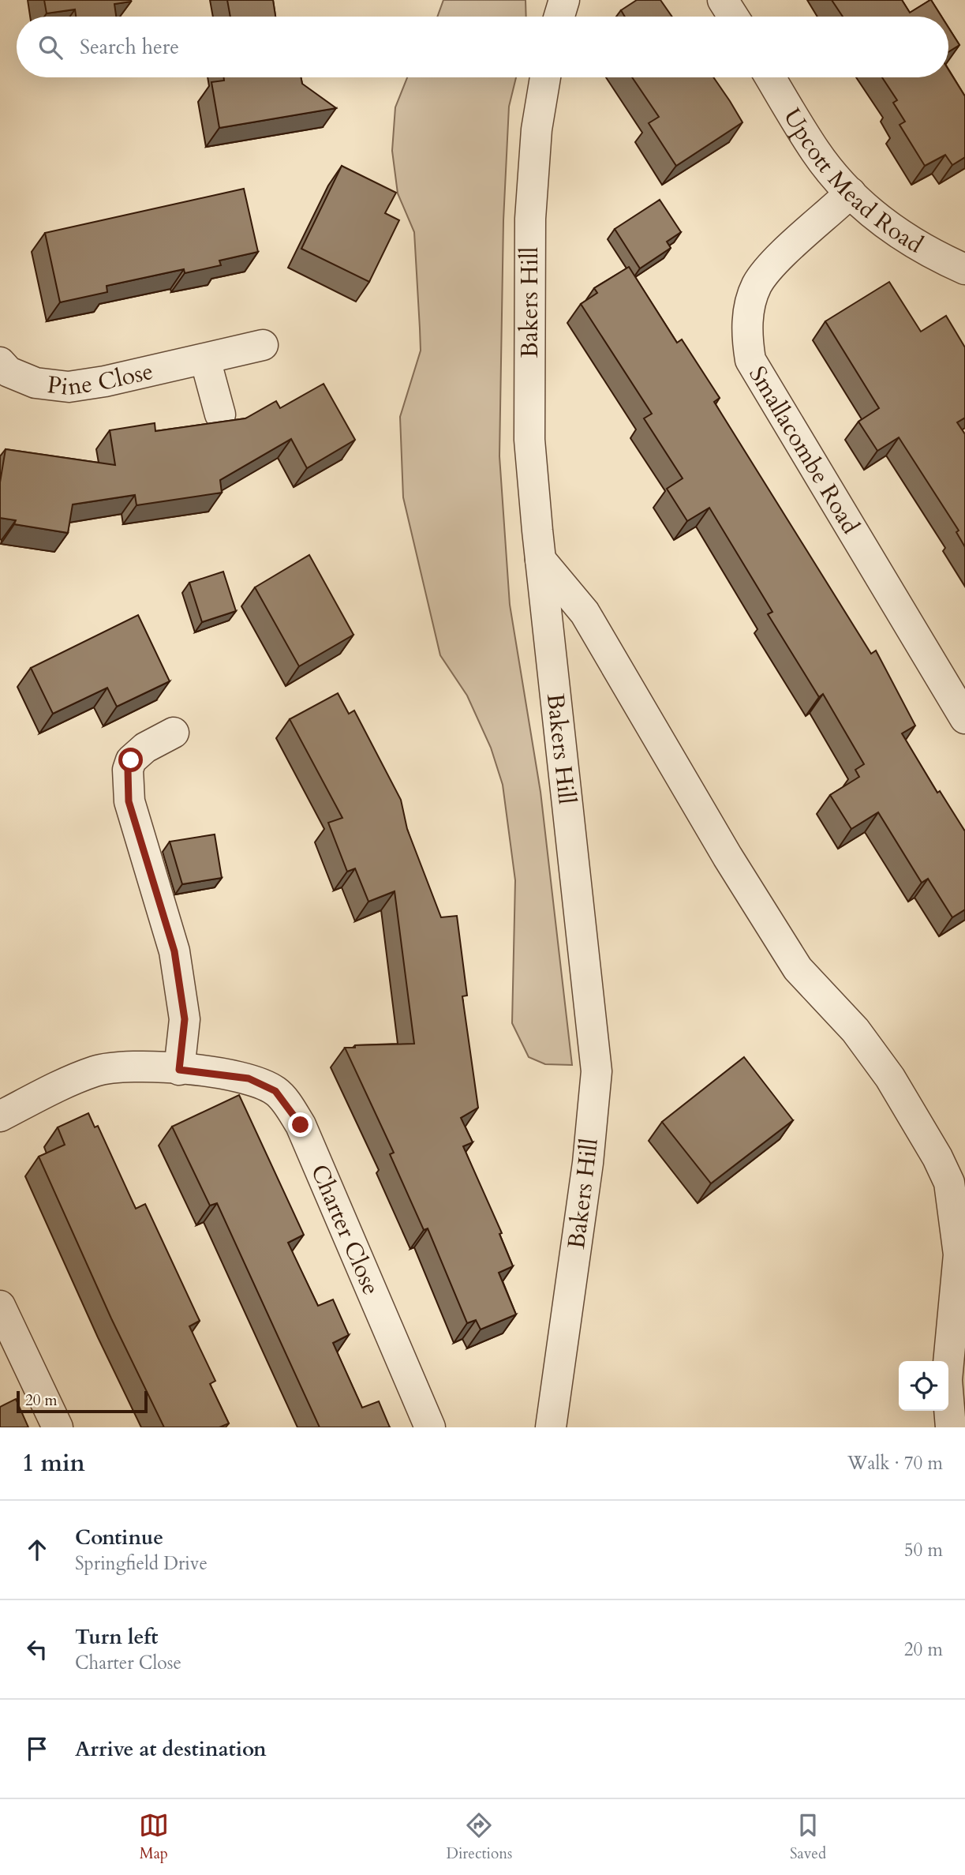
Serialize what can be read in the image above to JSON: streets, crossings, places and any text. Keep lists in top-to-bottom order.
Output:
{
  "streets": {
    "street": [
      "Upcott Mead Road",
      "Bakers Hill",
      "Pine Close",
      "Smallacombe Road",
      "Charter Close"
    ]
  },
  "crossings": [
    ["Upcott Mead Road", "Smallacombe Road"]
  ],
  "scale_bar": "20 m",
  "page": {
    "search": "Search here",
    "scale": "20 m",
    "heading": ["1 min", "Walk · 70 m"],
    "list": [
      ["Continue", "Springfield Drive", "50 m"],
      ["Turn left", "Charter Close", "20 m"],
      "Arrive at destination"
    ],
    "nav": ["Map", "Directions", "Saved"]
  }
}
